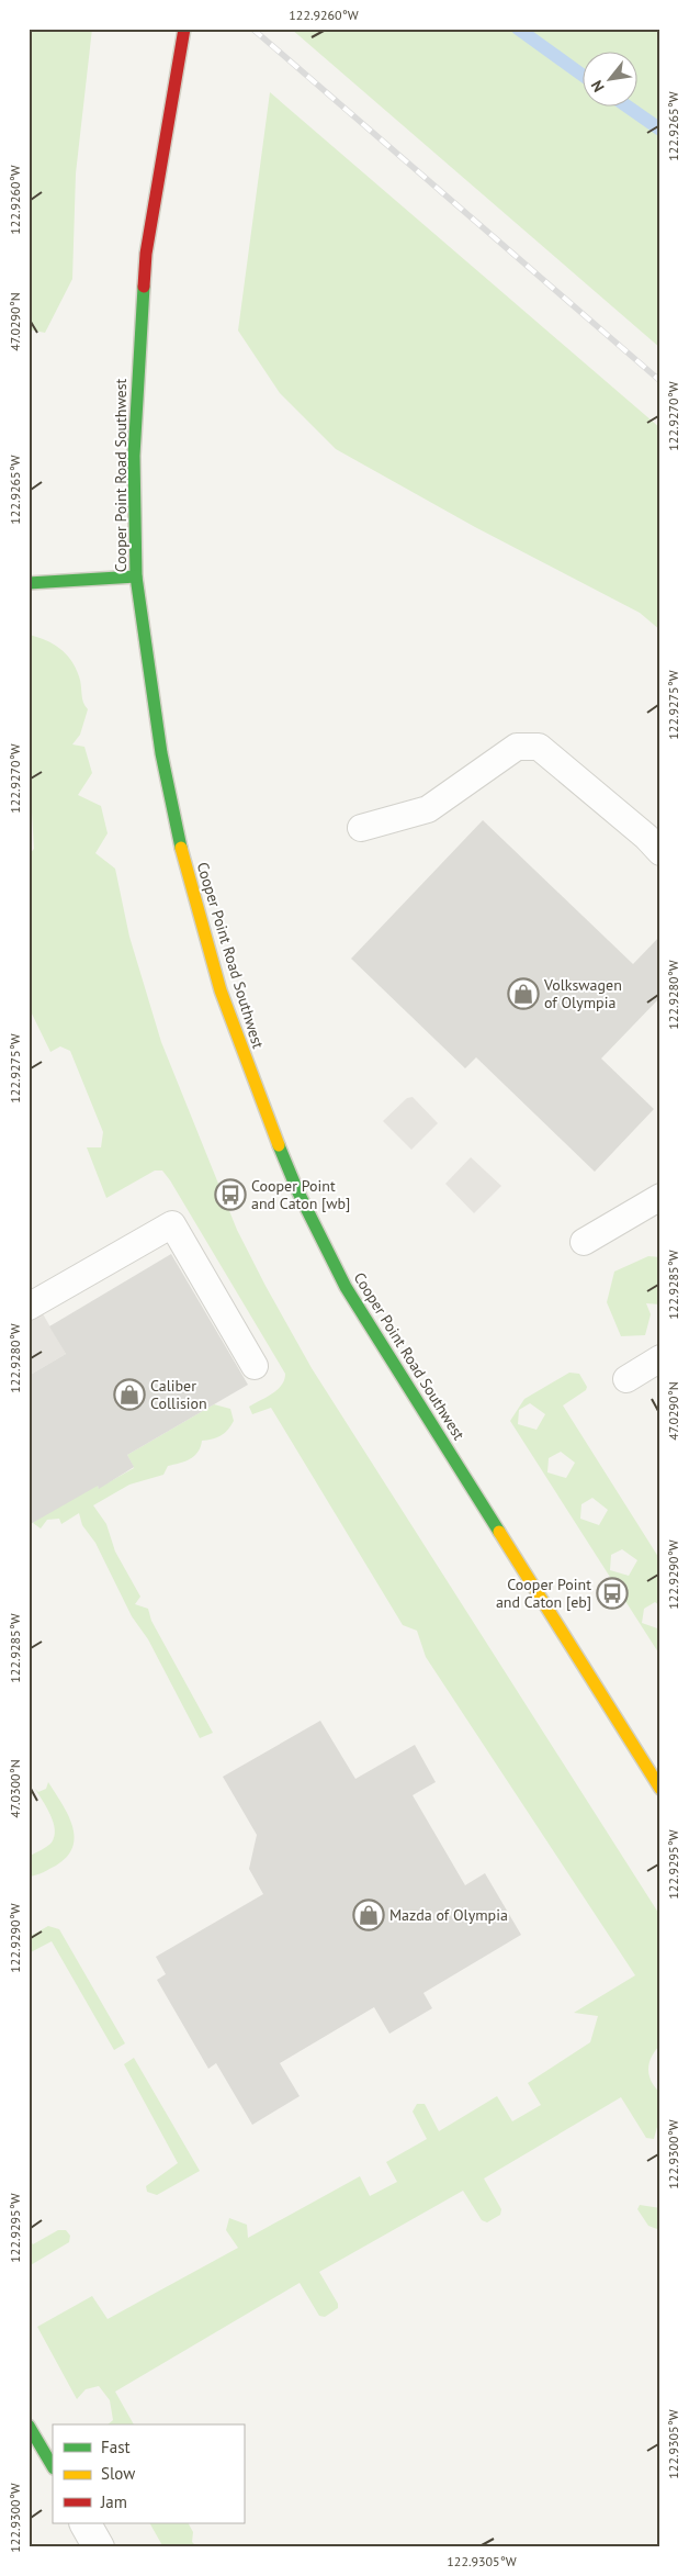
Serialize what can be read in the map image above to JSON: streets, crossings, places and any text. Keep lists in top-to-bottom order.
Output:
{
  "streets": {
    "main road": ["Cooper Point Road Southwest"]
  },
  "places": {
    "shop": ["Volkswagen of Olympia", "Caliber Collision", "Mazda of Olympia"],
    "bus stop": ["Cooper Point and Caton [wb]", "Cooper Point and Caton [eb]"]
  },
  "legend": ["Fast", "Slow", "Jam"],
  "north": "bottom left",
  "coordinates": [
    "122.9260°W",
    "122.9265°W",
    "47.0290°N",
    "122.9270°W",
    "122.9275°W",
    "122.9280°W",
    "122.9285°W",
    "122.9290°W",
    "47.0300°N",
    "122.9295°W",
    "122.9300°W",
    "122.9305°W"
  ]
}
